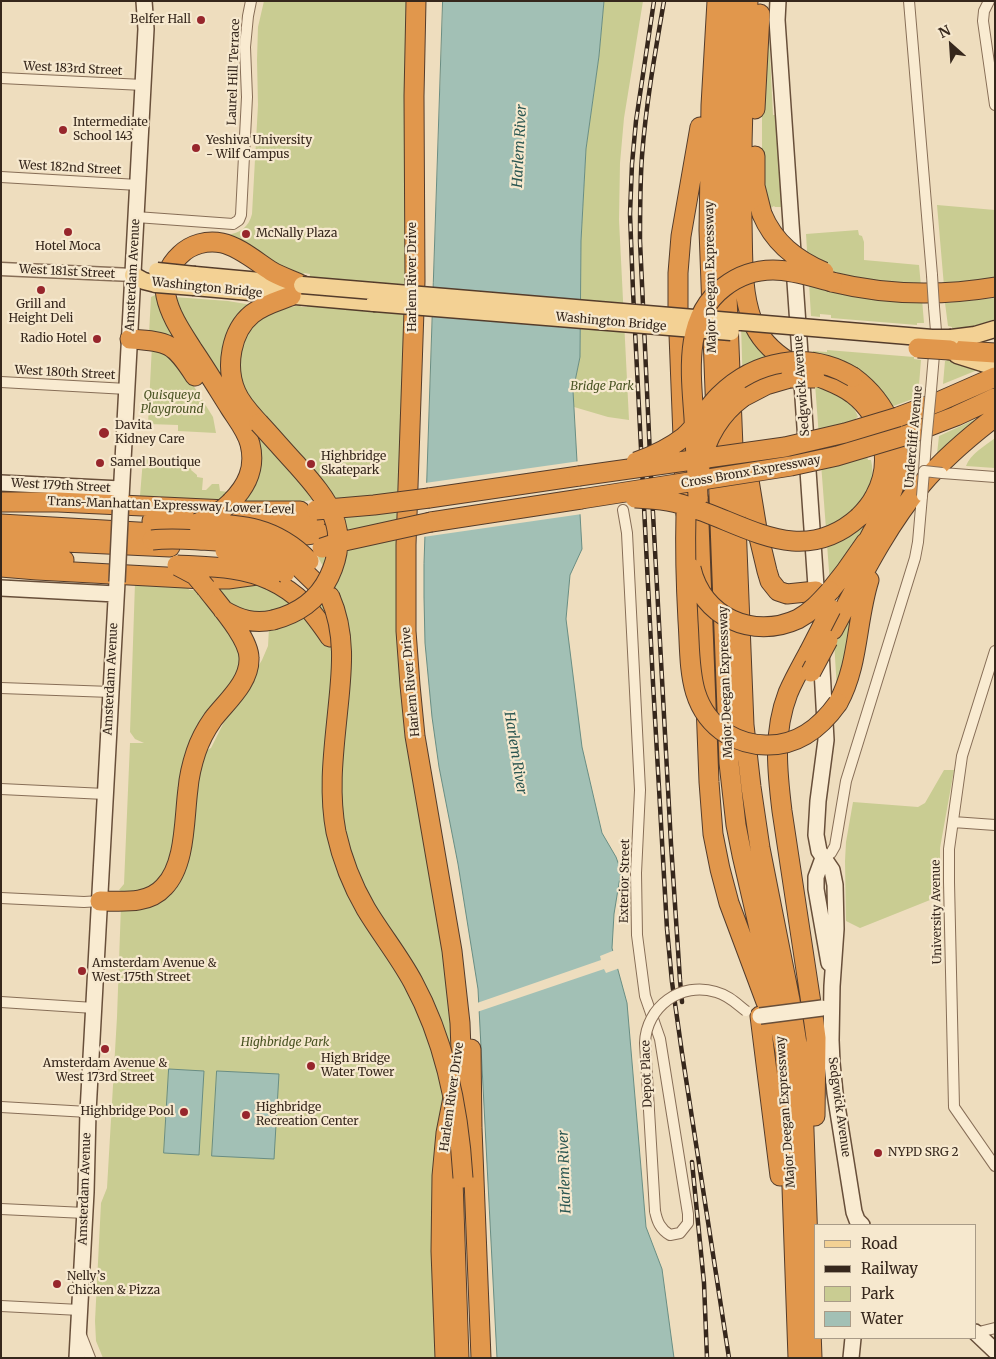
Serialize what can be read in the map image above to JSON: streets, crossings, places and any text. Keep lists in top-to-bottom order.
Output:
{
  "streets": {
    "highway": [
      "Harlem River Drive",
      "Major Deegan Expressway",
      "Cross Bronx Expressway",
      "Trans-Manhattan Expressway Lower Level"
    ],
    "main road": [
      "Amsterdam Avenue",
      "Washington Bridge",
      "Sedgwick Avenue",
      "West 179th Street"
    ],
    "street": [
      "West 183rd Street",
      "Laurel Hill Terrace",
      "West 182nd Street",
      "West 181st Street",
      "West 180th Street",
      "Undercliff Avenue",
      "Exterior Street",
      "University Avenue",
      "Depot Place"
    ]
  },
  "crossings": [
    ["West 183rd Street", "Amsterdam Avenue"],
    ["Laurel Hill Terrace", "Amsterdam Avenue"],
    ["West 182nd Street", "Amsterdam Avenue"],
    ["West 181st Street", "Amsterdam Avenue"],
    ["West 181st Street", "Washington Bridge"],
    ["Amsterdam Avenue", "Washington Bridge"],
    ["Amsterdam Avenue", "West 180th Street"],
    ["Amsterdam Avenue", "West 179th Street"],
    ["Sedgwick Avenue", "Undercliff Avenue"],
    ["Cross Bronx Expressway", "Trans-Manhattan Expressway Lower Level"],
    ["Exterior Street", "Depot Place"]
  ],
  "water": ["Harlem River"],
  "parks": ["Bridge Park", "Quisqueya Playground", "Highbridge Park"],
  "places": [
    "Belfer Hall",
    "Intermediate School 143",
    "Yeshiva University - Wilf Campus",
    "Hotel Moca",
    "McNally Plaza",
    "Grill and Height Deli",
    "Radio Hotel",
    "Davita Kidney Care",
    "Samel Boutique",
    "Highbridge Skatepark",
    "Amsterdam Avenue & West 175th Street",
    "Amsterdam Avenue & West 173rd Street",
    "High Bridge Water Tower",
    "Highbridge Pool",
    "Highbridge Recreation Center",
    "NYPD SRG 2",
    "Nelly’s Chicken & Pizza"
  ],
  "legend": [
    "Road",
    "Railway",
    "Park",
    "Water"
  ],
  "north": "top left"
}
